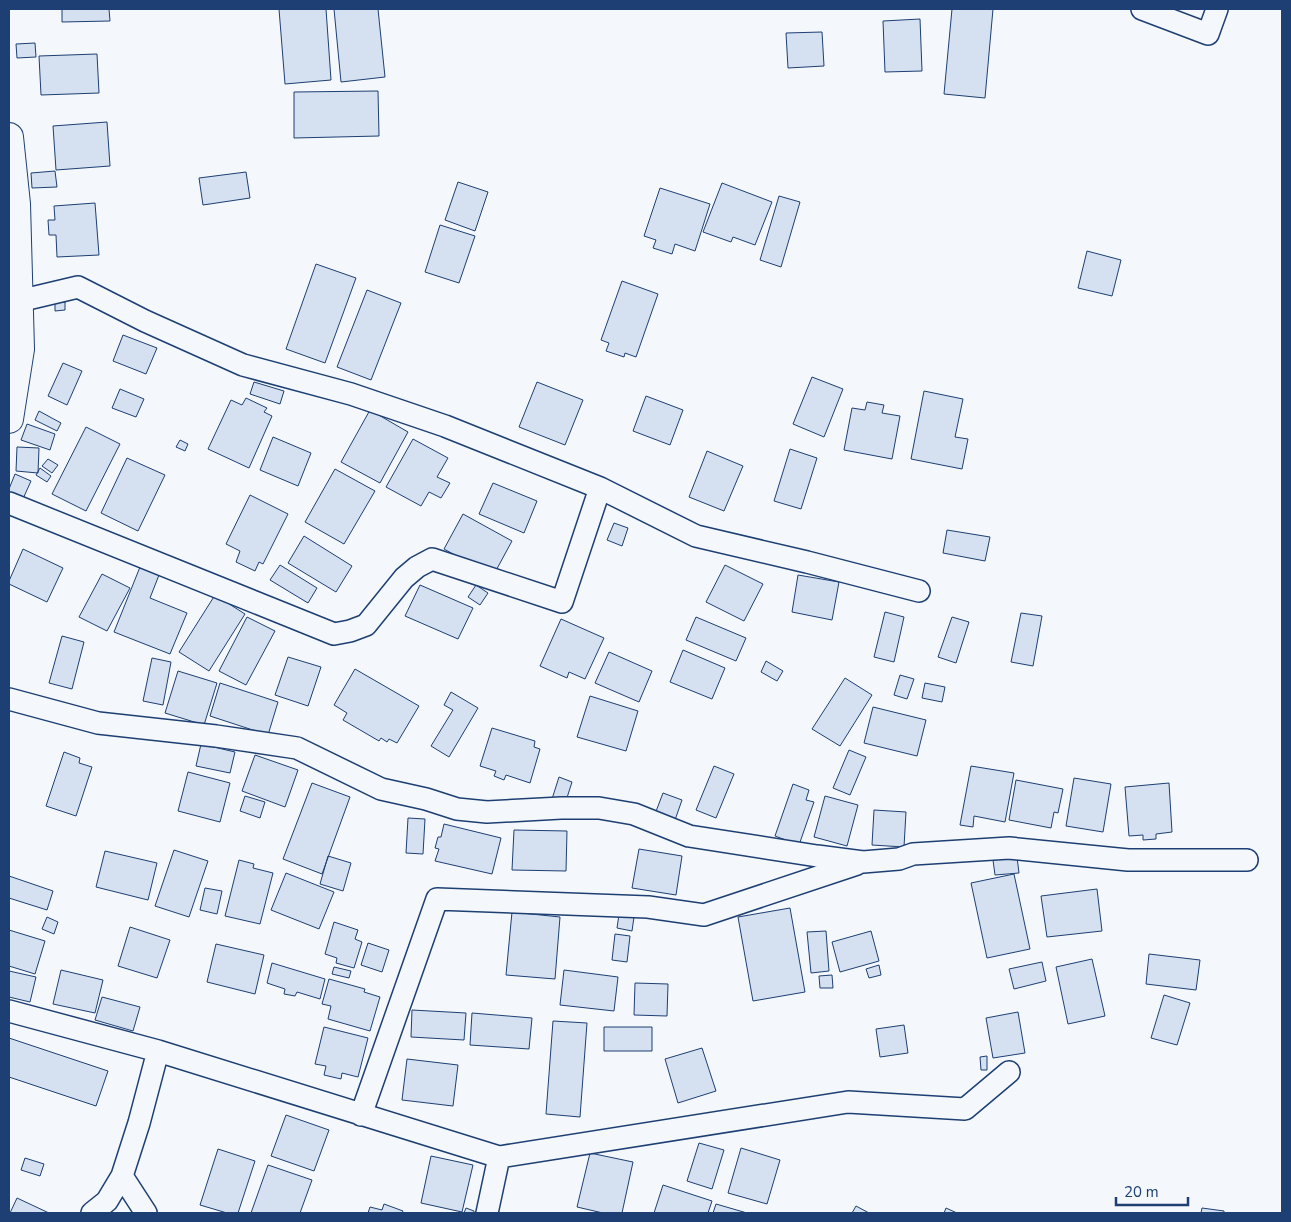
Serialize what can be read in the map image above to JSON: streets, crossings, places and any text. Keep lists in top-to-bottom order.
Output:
{
  "scale_bar": "20 m"
}
